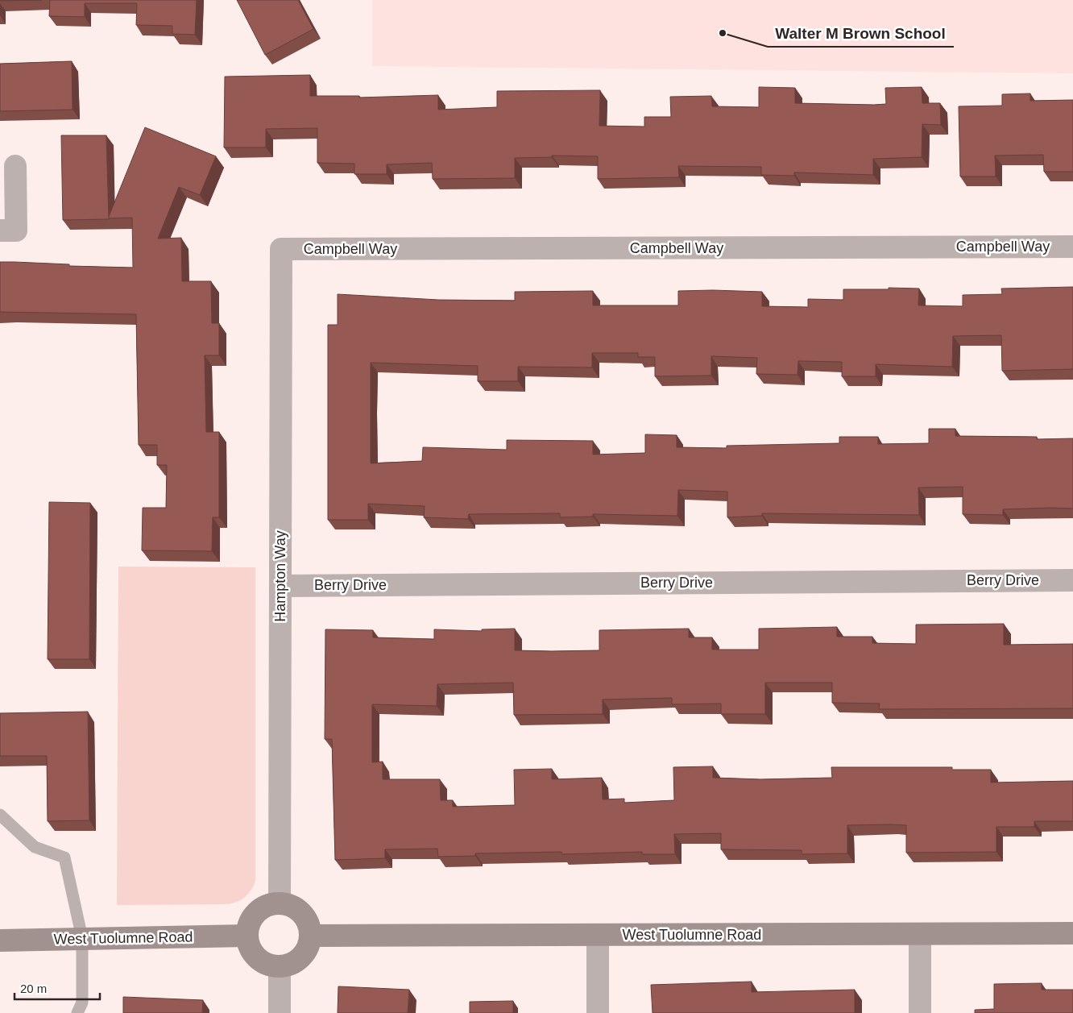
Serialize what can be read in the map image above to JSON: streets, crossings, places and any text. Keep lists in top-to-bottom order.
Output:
{
  "streets": {
    "street": [
      "Campbell Way",
      "Hampton Way",
      "Berry Drive",
      "West Tuolumne Road"
    ]
  },
  "crossings": [
    ["Campbell Way", "Hampton Way"],
    ["Hampton Way", "Berry Drive"],
    ["Hampton Way", "West Tuolumne Road"]
  ],
  "places": ["Walter M Brown School"],
  "scale_bar": "20 m"
}
